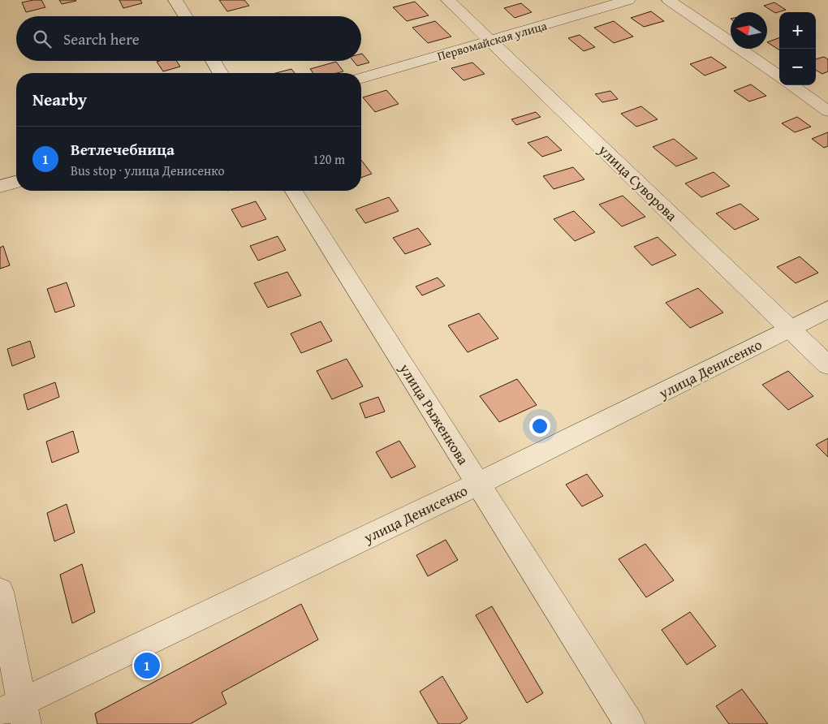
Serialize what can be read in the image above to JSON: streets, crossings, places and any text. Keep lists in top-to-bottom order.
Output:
{
  "streets": {
    "street": [
      "Первомайская улица",
      "улица Суворова",
      "улица Денисенко",
      "улица Рыженкова"
    ]
  },
  "crossings": [
    ["Первомайская улица", "улица Суворова"],
    ["улица Суворова", "улица Денисенко"],
    ["улица Денисенко", "улица Рыженкова"]
  ],
  "north": "left",
  "page": {
    "map_buttons": ["+", "−"],
    "search": "Search here",
    "heading": "Nearby",
    "list": [
      {
        "mark": "1",
        "name": "Ветлечебница",
        "note": "Bus stop · улица Денисенко",
        "value": "120 m"
      }
    ],
    "pins": "1"
  }
}
